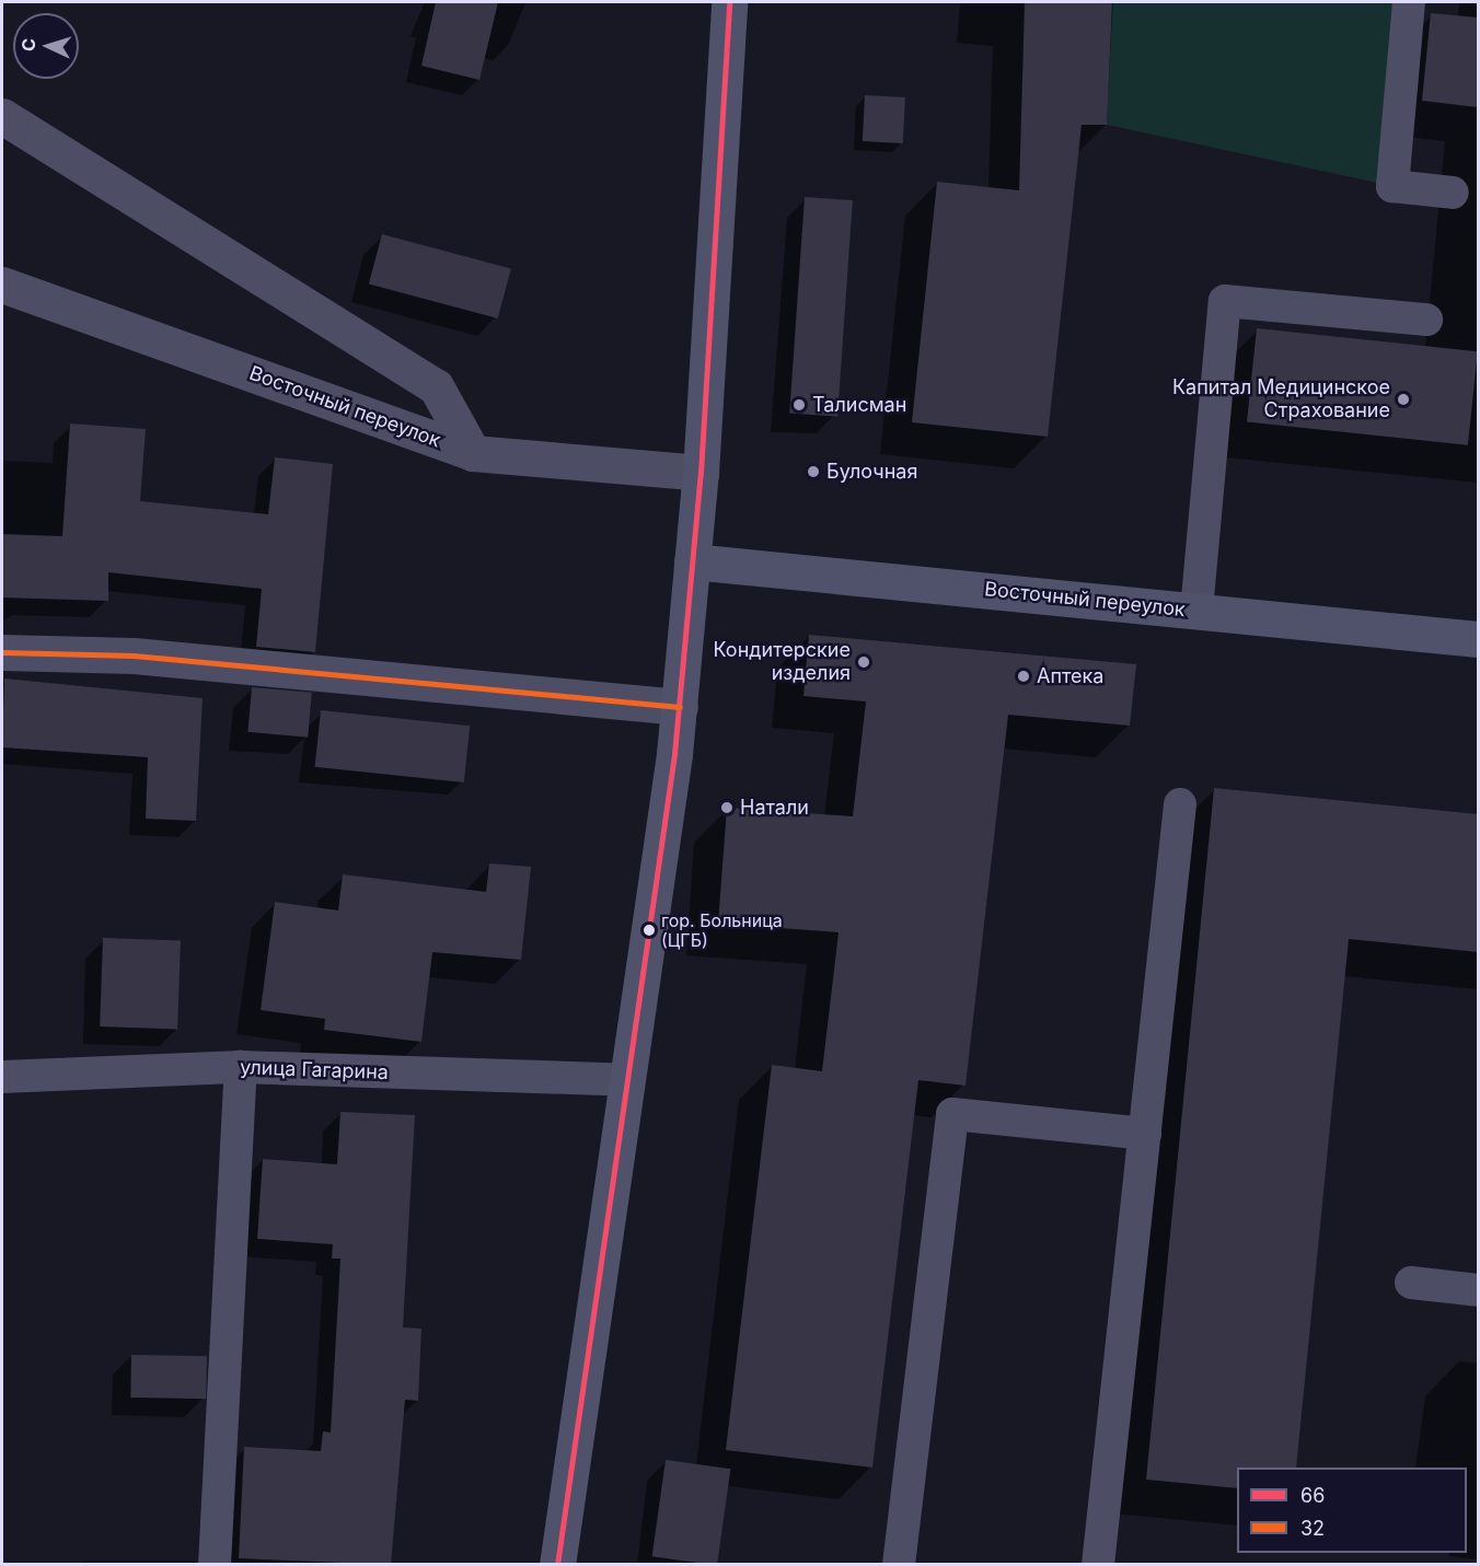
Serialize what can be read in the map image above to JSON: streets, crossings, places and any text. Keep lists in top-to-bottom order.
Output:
{
  "streets": {
    "street": ["Восточный переулок"],
    "lane": ["улица Гагарина"]
  },
  "places": [
    "Капитал Медицинское Страхование",
    "Талисман",
    "Булочная",
    "Кондитерские изделия",
    "Аптека",
    "Натали",
    "гор. Больница (ЦГБ)"
  ],
  "lines": ["transit line 66", "transit line 32"],
  "legend": ["66", "32"],
  "north": "left"
}
